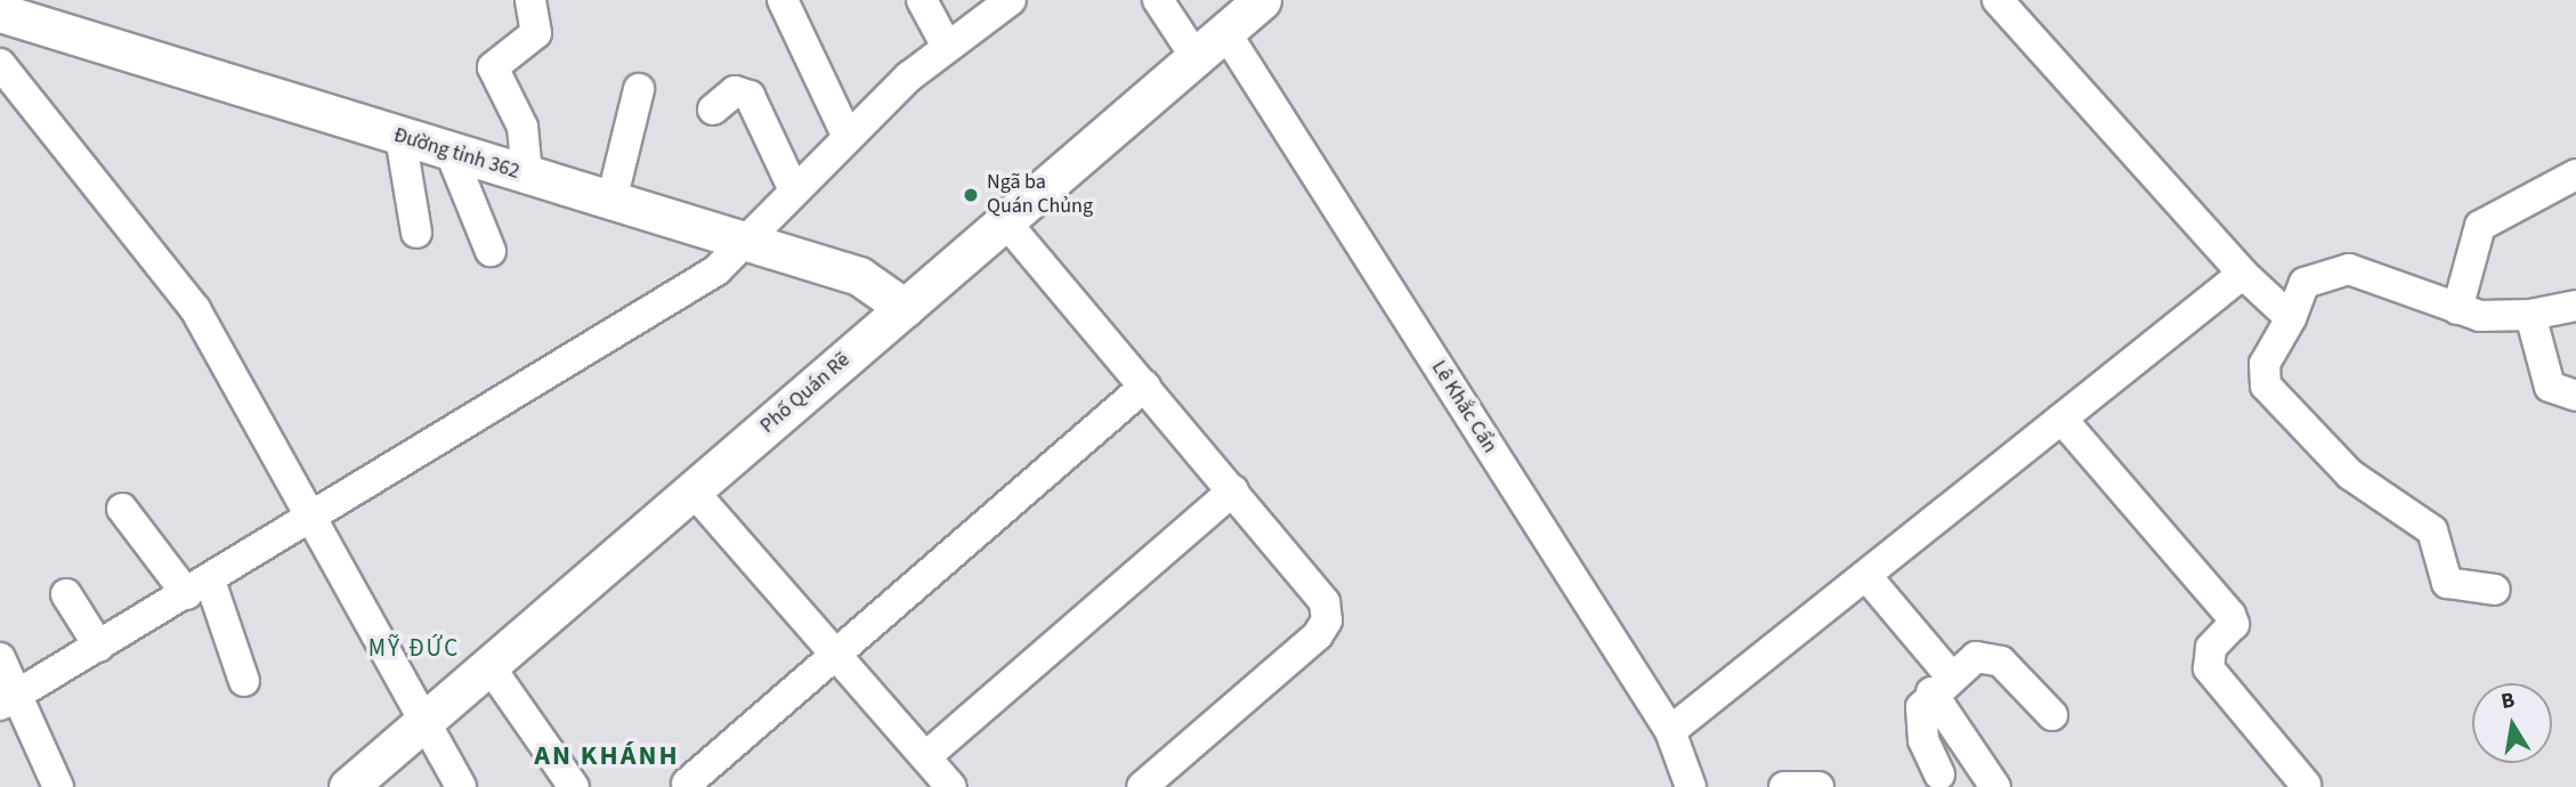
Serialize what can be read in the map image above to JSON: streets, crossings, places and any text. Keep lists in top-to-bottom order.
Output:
{
  "streets": {
    "main road": ["Đường tỉnh 362", "Phố Quán Rẽ"],
    "street": ["Lê Khắc Cẩn"]
  },
  "crossings": [
    ["Đường tỉnh 362", "Phố Quán Rẽ"],
    ["Phố Quán Rẽ", "Lê Khắc Cẩn"]
  ],
  "districts": ["MỸ ĐỨC", "AN KHÁNH"],
  "places": ["Ngã ba Quán Chủng"],
  "north": "top"
}
